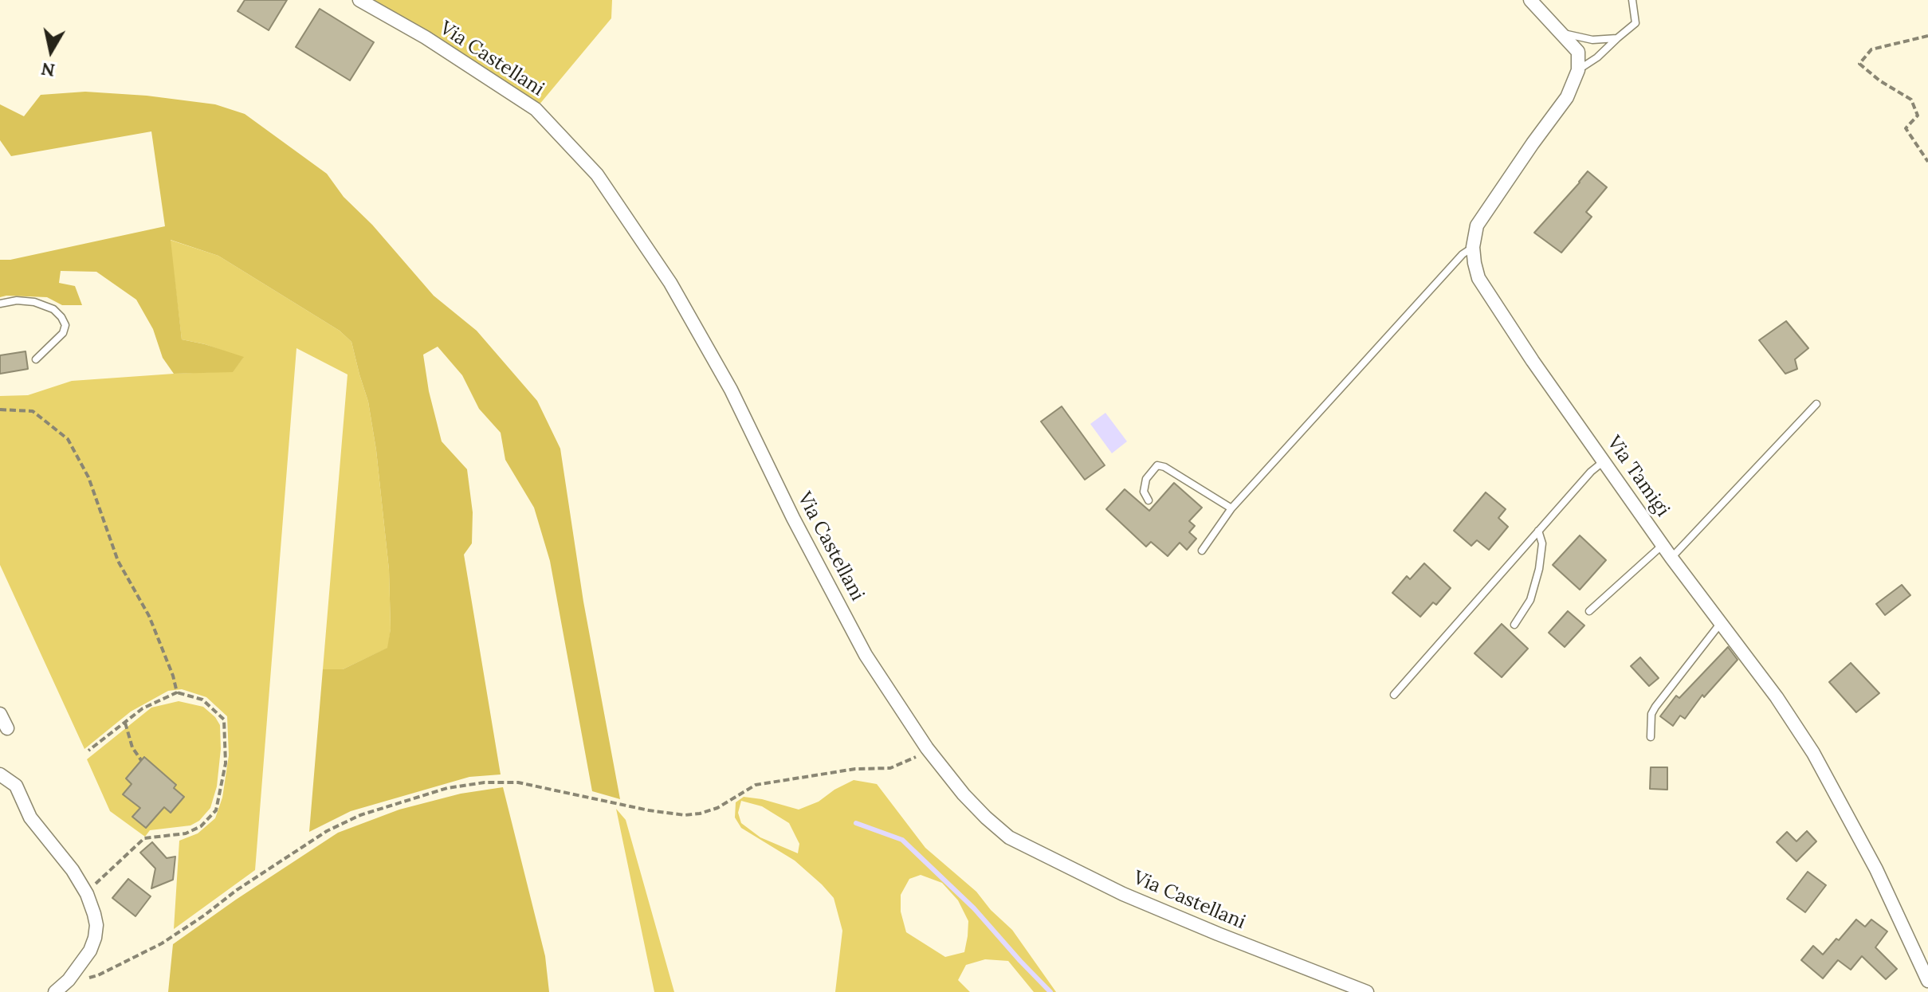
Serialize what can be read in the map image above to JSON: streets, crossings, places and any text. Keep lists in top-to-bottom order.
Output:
{
  "streets": {
    "street": ["Via Castellani", "Via Tamigi"]
  },
  "north": "bottom"
}
